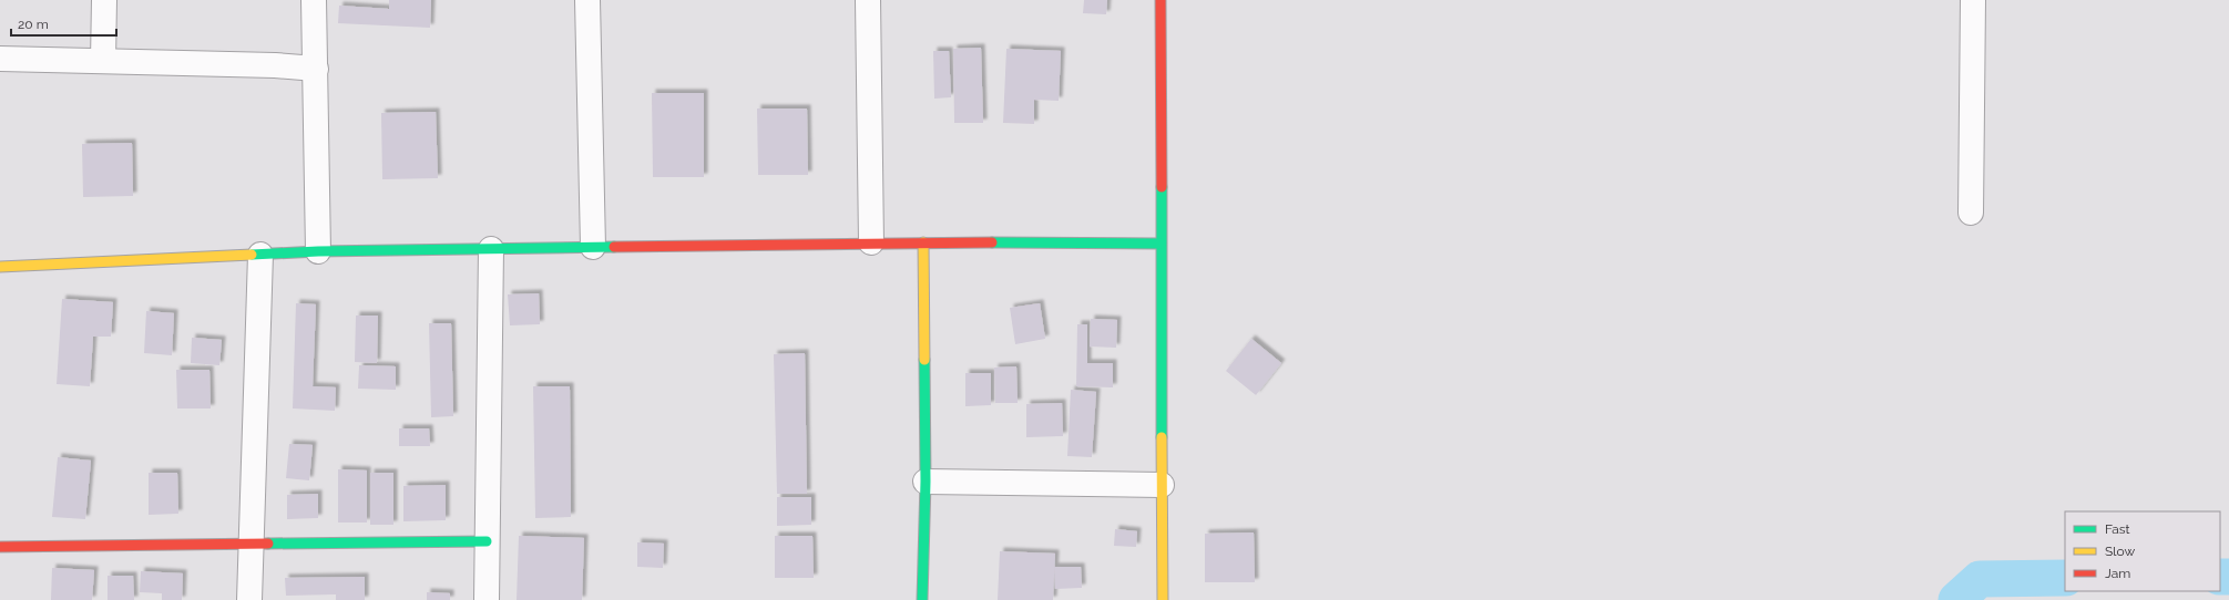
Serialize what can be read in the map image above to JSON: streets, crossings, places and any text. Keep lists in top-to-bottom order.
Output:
{
  "legend": ["Fast", "Slow", "Jam"],
  "scale_bar": "20 m"
}
